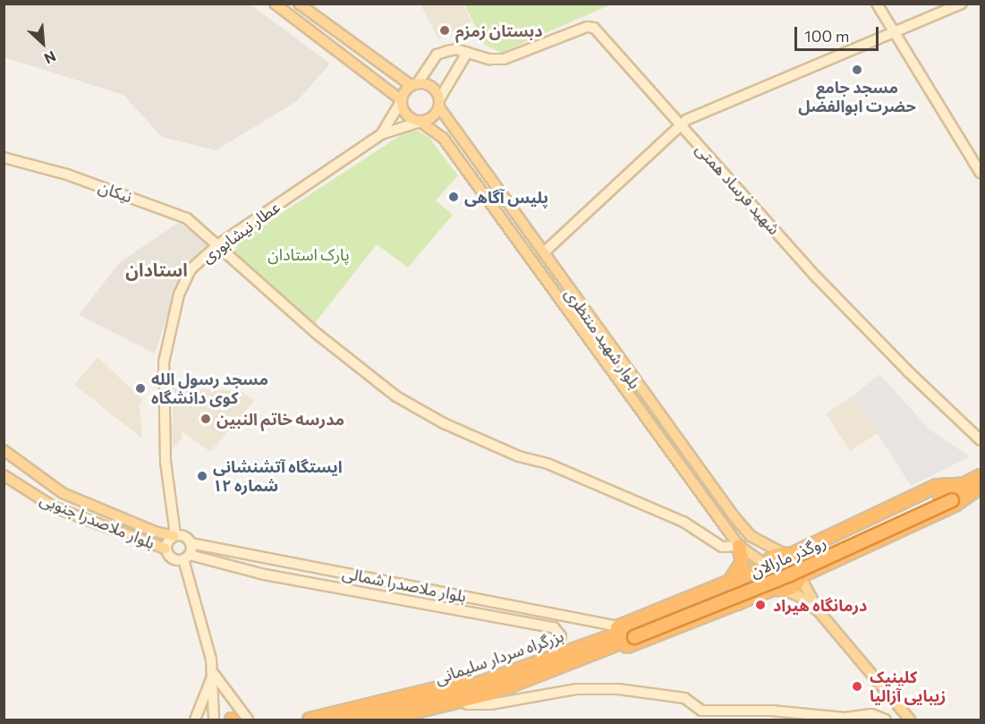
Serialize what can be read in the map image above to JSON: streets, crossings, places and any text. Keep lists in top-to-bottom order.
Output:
{
  "streets": {
    "highway": ["روگذر مارالان", "بزرگراه سردار سلیمانی"],
    "main road": ["بلوار شهید منتظری", "بلوار ملاصدرا جنوبی"],
    "street": [
      "شهید فرساد همتی",
      "نیکان",
      "عطار نیشابوری",
      "بلوار ملاصدرا شمالی"
    ]
  },
  "crossings": [
    ["نیکان", "عطار نیشابوری"],
    ["عطار نیشابوری", "بلوار ملاصدرا جنوبی"],
    ["عطار نیشابوری", "بلوار ملاصدرا شمالی"],
    ["بلوار ملاصدرا جنوبی", "بلوار ملاصدرا شمالی"],
    ["روگذر مارالان", "بزرگراه سردار سلیمانی"],
    ["بلوار ملاصدرا شمالی", "بزرگراه سردار سلیمانی"]
  ],
  "districts": ["استادان"],
  "parks": ["پارک استادان"],
  "places": [
    "دبستان زمزم",
    "مسجد جامع حضرت ابوالفضل",
    "پلیس آگاهی",
    "مسجد رسول الله کوی دانشگاه",
    "مدرسه خاتم النبین",
    "ایستگاه آتشنشانی شماره ۱۲",
    "درمانگاه هیراد",
    "کلینیک زیبایی آزالیا"
  ],
  "scale_bar": "100 m",
  "north": "bottom right"
}
